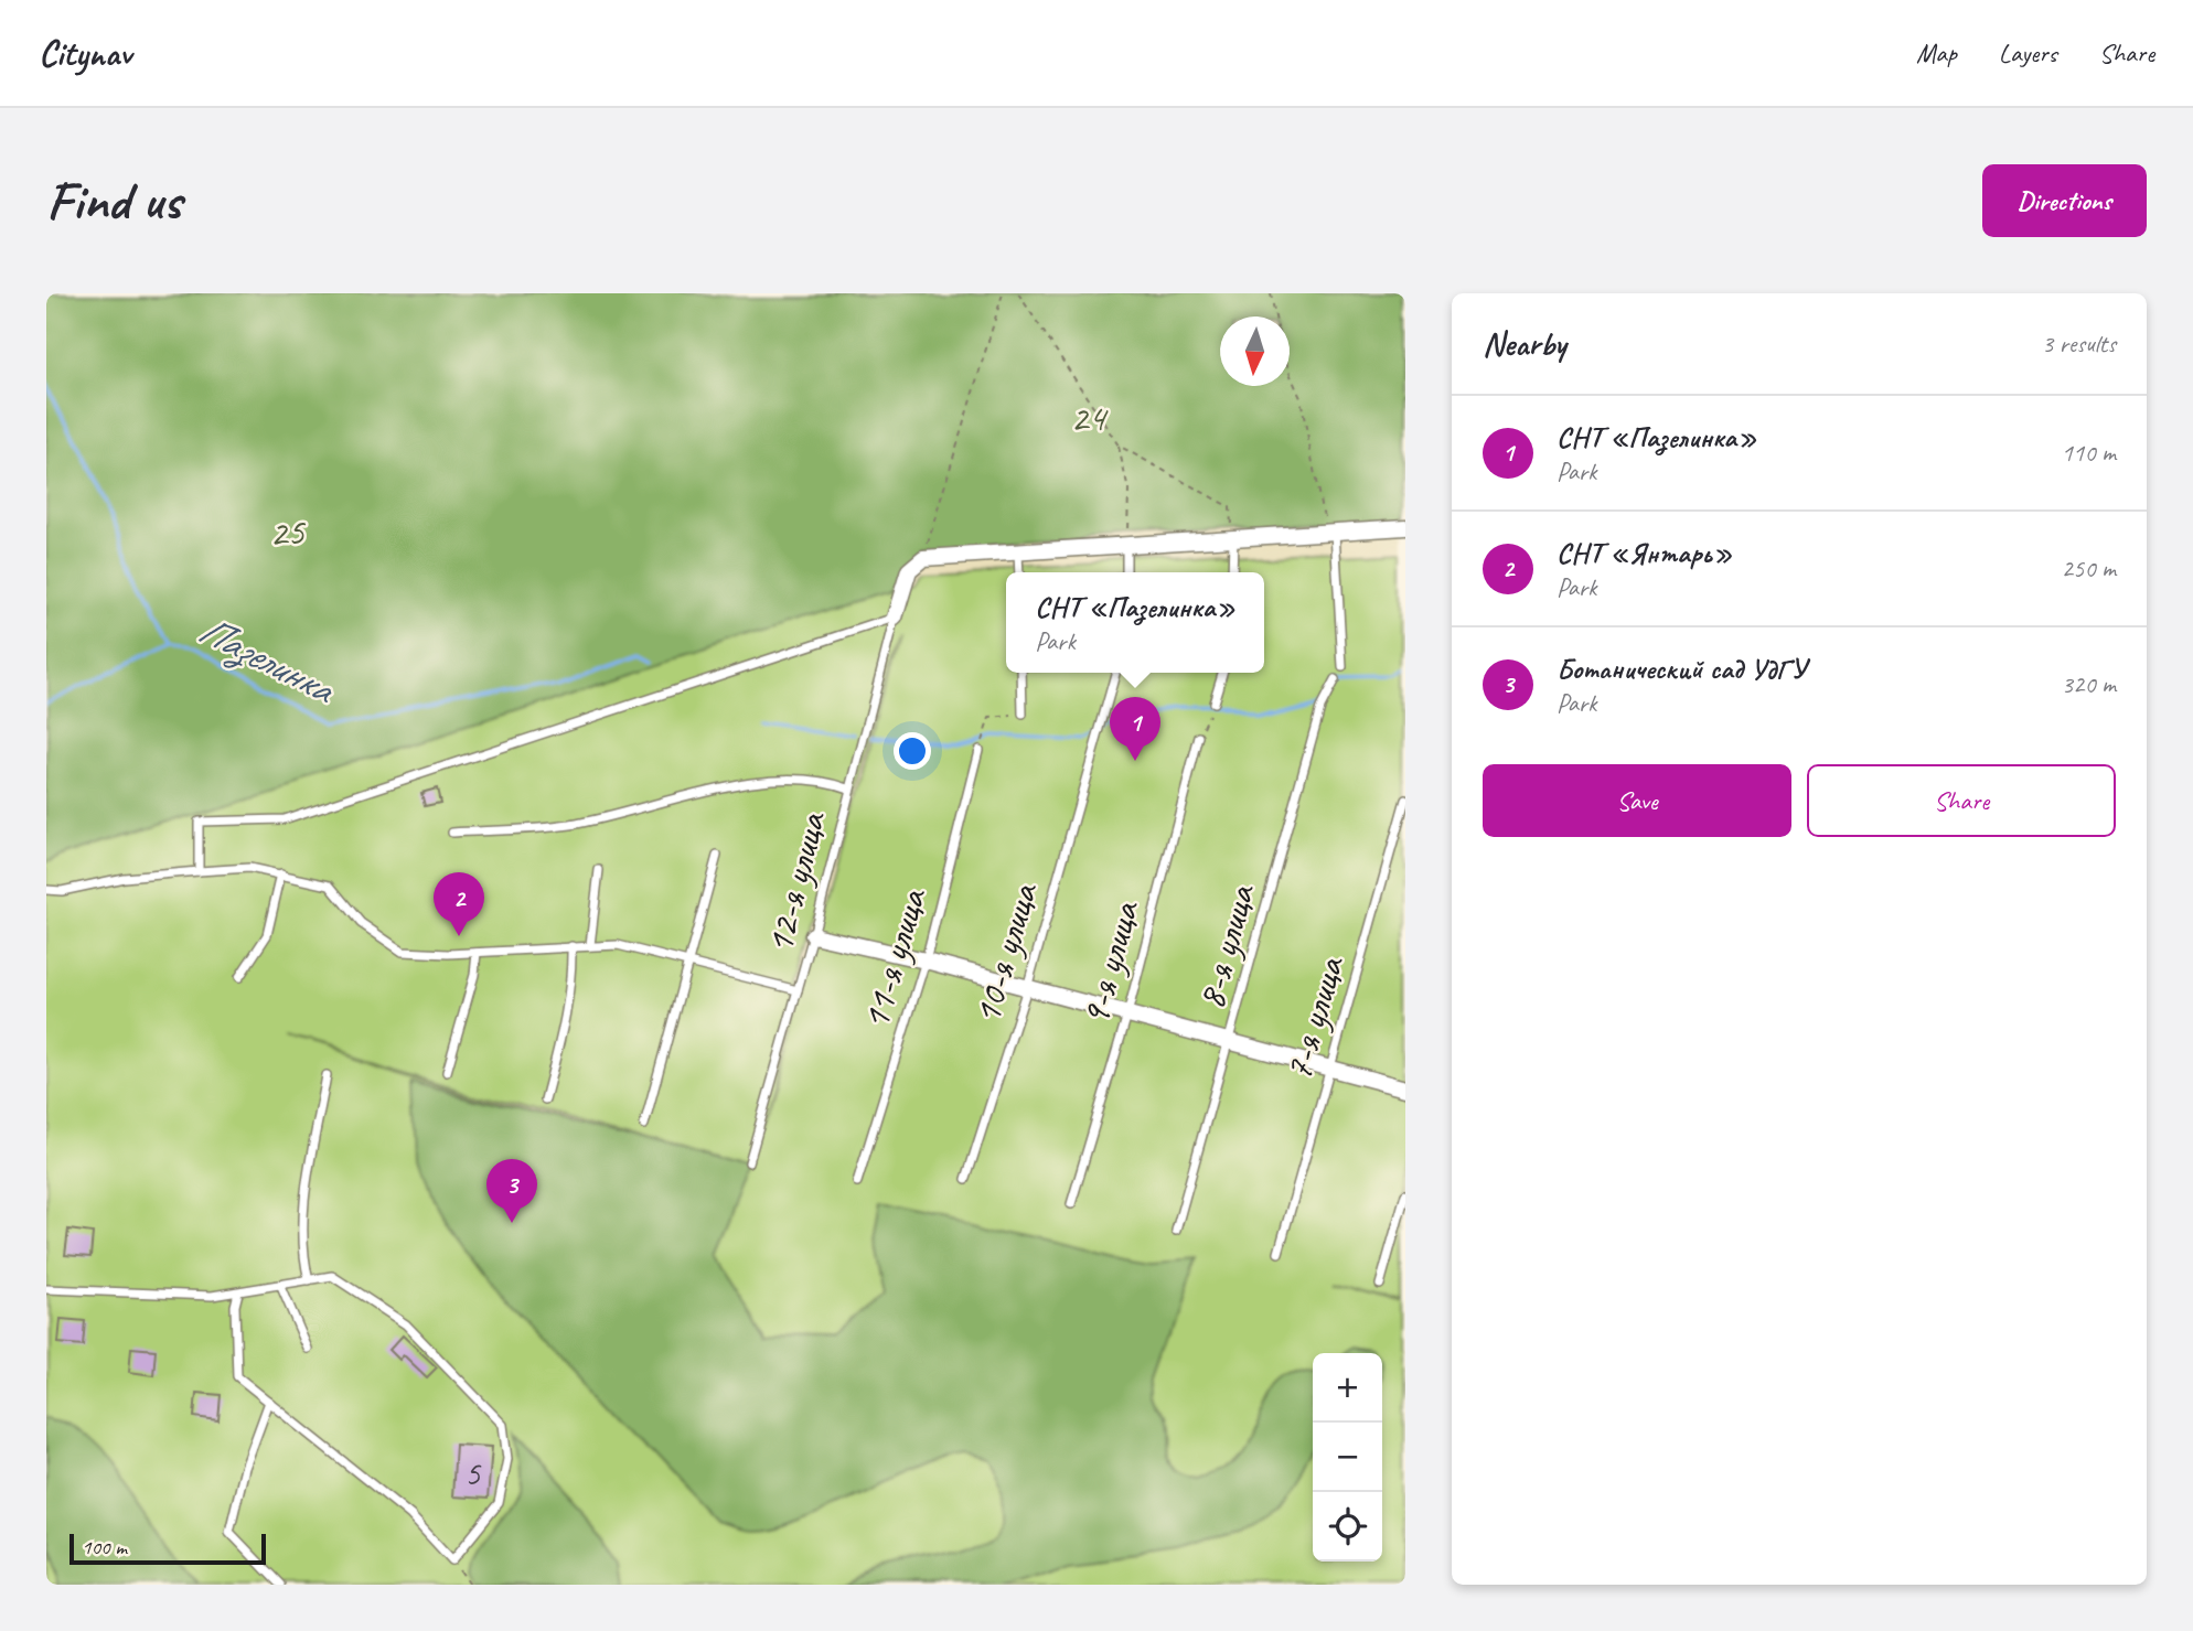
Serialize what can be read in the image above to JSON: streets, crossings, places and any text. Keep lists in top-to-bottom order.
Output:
{
  "streets": {
    "lane": [
      "12-я улица",
      "8-я улица",
      "10-я улица",
      "11-я улица",
      "9-я улица",
      "7-я улица"
    ]
  },
  "water": ["Пазелинка"],
  "parks": ["24", "25"],
  "house_numbers": ["5"],
  "scale_bar": "100 m",
  "north": "bottom",
  "page": {
    "header": "Citynav",
    "nav": ["Map", "Layers", "Share"],
    "buttons": [
      "Directions",
      ["Save", "Share"]
    ],
    "title": "Find us",
    "heading": ["Nearby", "3 results"],
    "list": [
      {
        "mark": "1",
        "name": "СНТ «Пазелинка»",
        "note": "Park",
        "value": "110 m"
      },
      {
        "mark": "2",
        "name": "СНТ «Янтарь»",
        "note": "Park",
        "value": "250 m"
      },
      {
        "mark": "3",
        "name": "Ботанический сад УдГУ",
        "note": "Park",
        "value": "320 m"
      }
    ],
    "popup": ["СНТ «Пазелинка»", "Park"],
    "pins": ["1", "2", "3"],
    "map_buttons": ["+", "−"],
    "scale": "100 m"
  }
}
